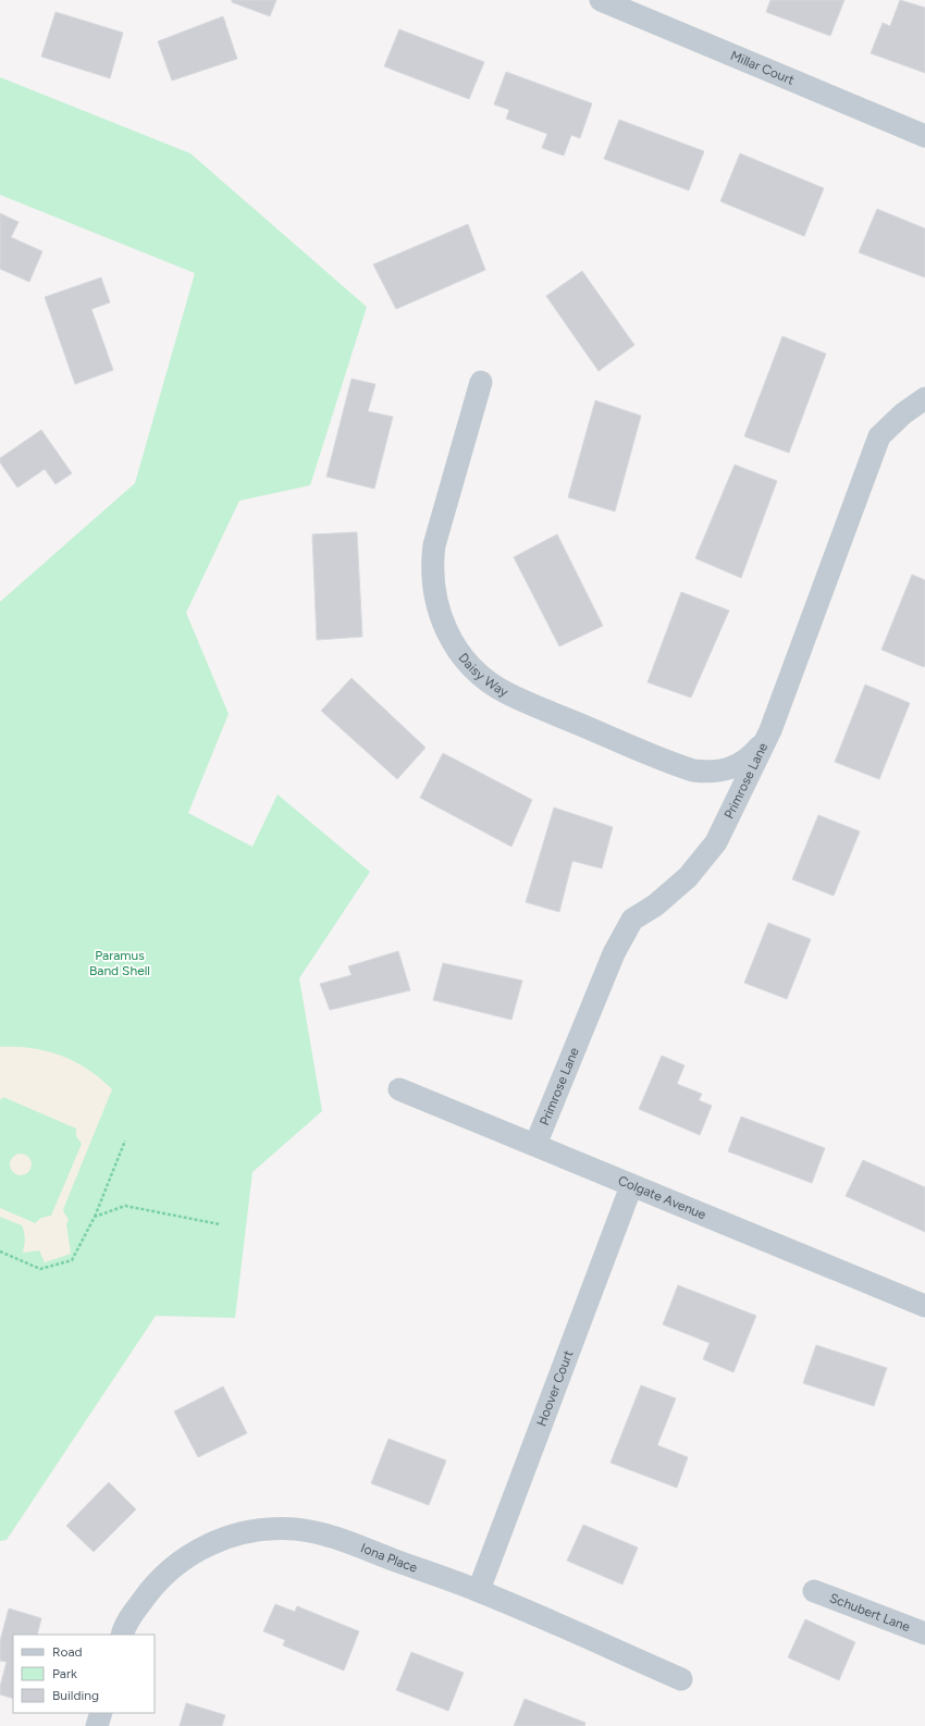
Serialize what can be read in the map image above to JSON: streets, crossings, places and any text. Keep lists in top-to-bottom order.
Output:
{
  "streets": {
    "street": [
      "Millar Court",
      "Daisy Way",
      "Primrose Lane",
      "Colgate Avenue",
      "Hoover Court",
      "Iona Place",
      "Schubert Lane"
    ]
  },
  "crossings": [
    ["Daisy Way", "Primrose Lane"],
    ["Primrose Lane", "Colgate Avenue"],
    ["Colgate Avenue", "Hoover Court"],
    ["Hoover Court", "Iona Place"]
  ],
  "parks": ["Paramus Band Shell"],
  "legend": ["Road", "Park", "Building"]
}
